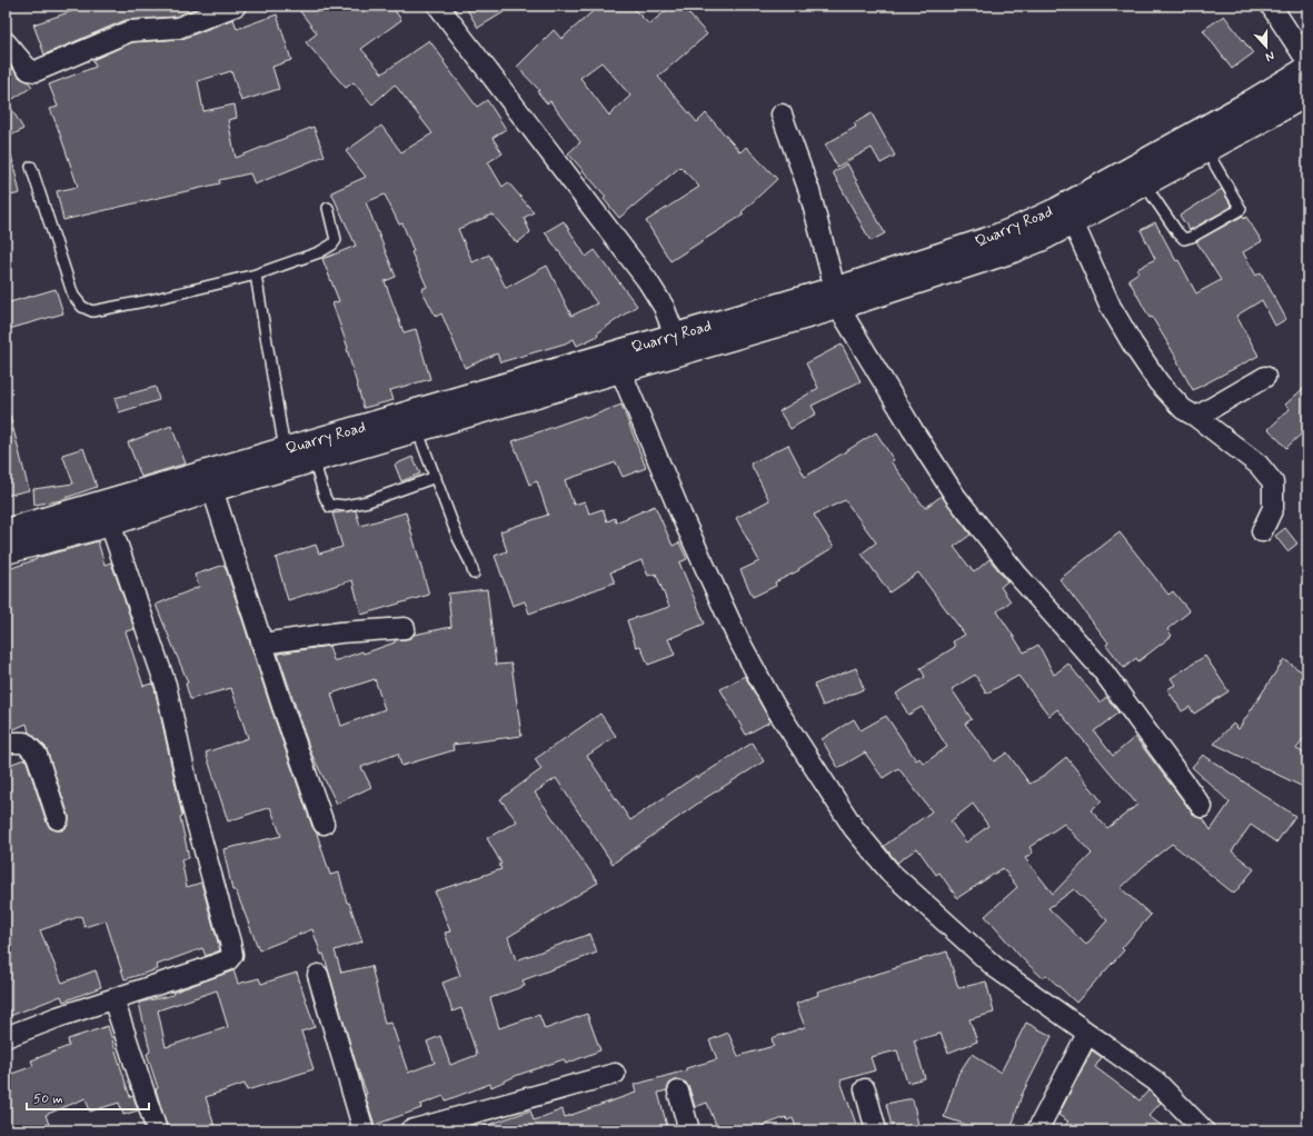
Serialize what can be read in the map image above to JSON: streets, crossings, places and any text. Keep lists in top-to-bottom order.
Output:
{
  "streets": {
    "main road": ["Quarry Road"]
  },
  "scale_bar": "50 m",
  "north": "bottom"
}
